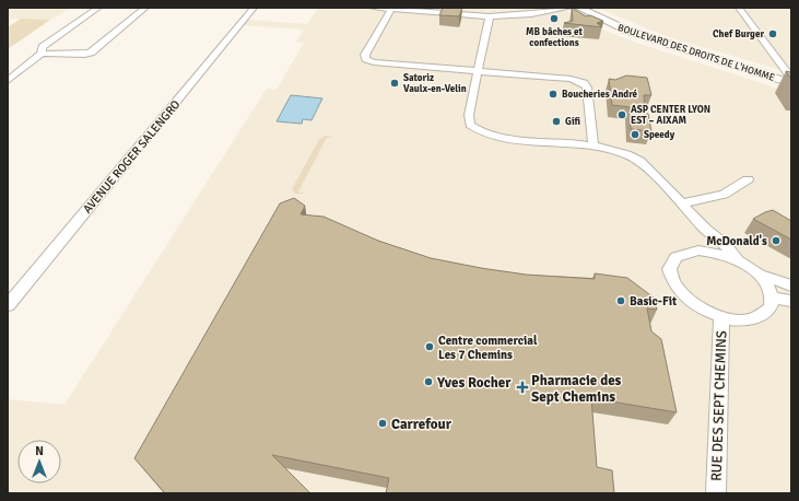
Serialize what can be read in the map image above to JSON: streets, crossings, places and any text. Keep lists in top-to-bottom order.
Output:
{
  "streets": {
    "main road": ["BOULEVARD DES DROITS DE L'HOMME"],
    "street": ["AVENUE ROGER SALENGRO", "RUE DES SEPT CHEMINS"]
  },
  "places": {
    "other": [
      "MB bâches et confections",
      "Chef Burger",
      "Satoriz Vaulx-en-Velin",
      "Boucheries André",
      "ASP CENTER LYON EST – AIXAM",
      "Gifi",
      "Speedy",
      "McDonald's",
      "Basic-Fit",
      "Centre commercial Les 7 Chemins",
      "Yves Rocher",
      "Carrefour"
    ],
    "health": ["Pharmacie des Sept Chemins"]
  },
  "north": "top"
}
